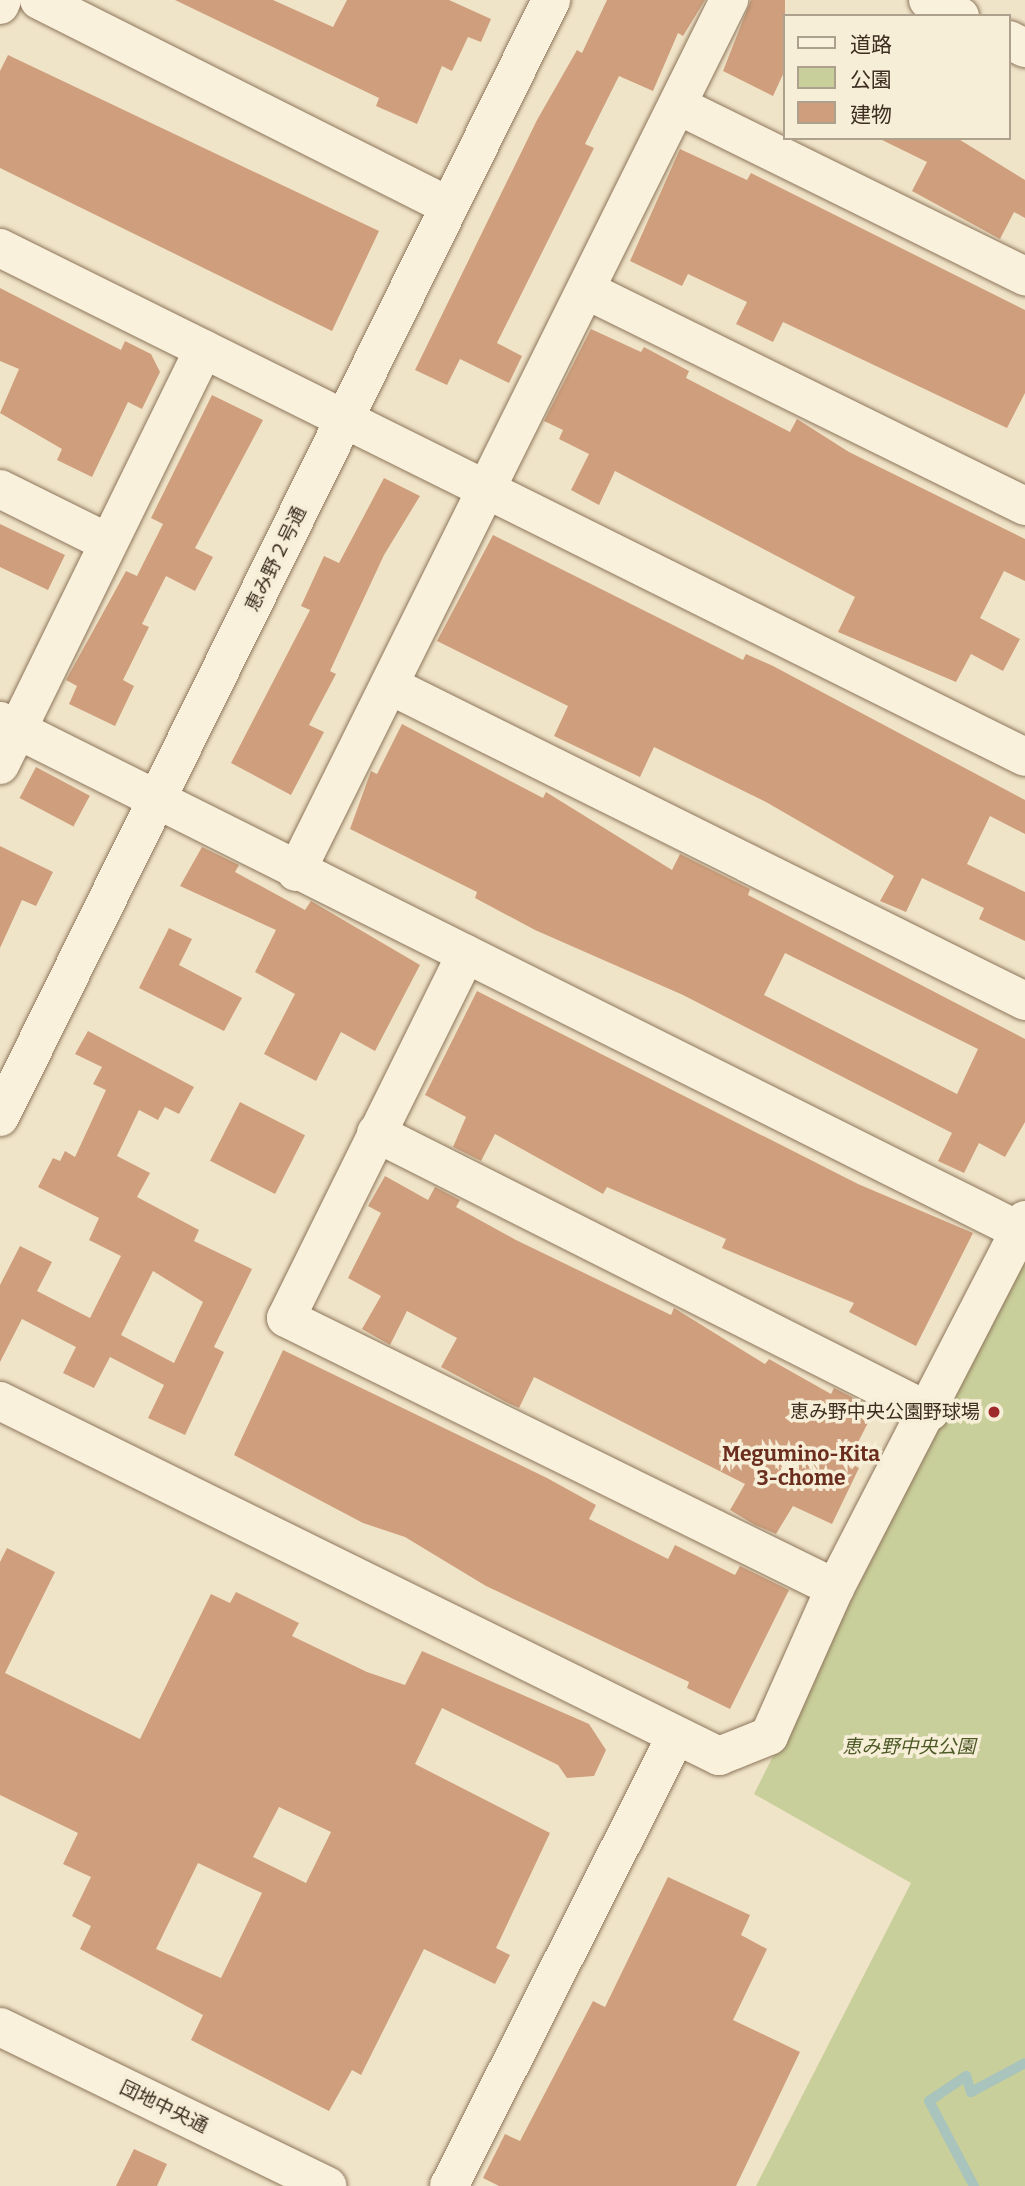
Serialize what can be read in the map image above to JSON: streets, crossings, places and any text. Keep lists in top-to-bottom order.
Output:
{
  "streets": {
    "street": ["恵み野２号通", "団地中央通"]
  },
  "districts": ["Megumino-Kita 3-chome"],
  "parks": ["恵み野中央公園"],
  "places": ["恵み野中央公園野球場"],
  "legend": ["道路", "公園", "建物"]
}
